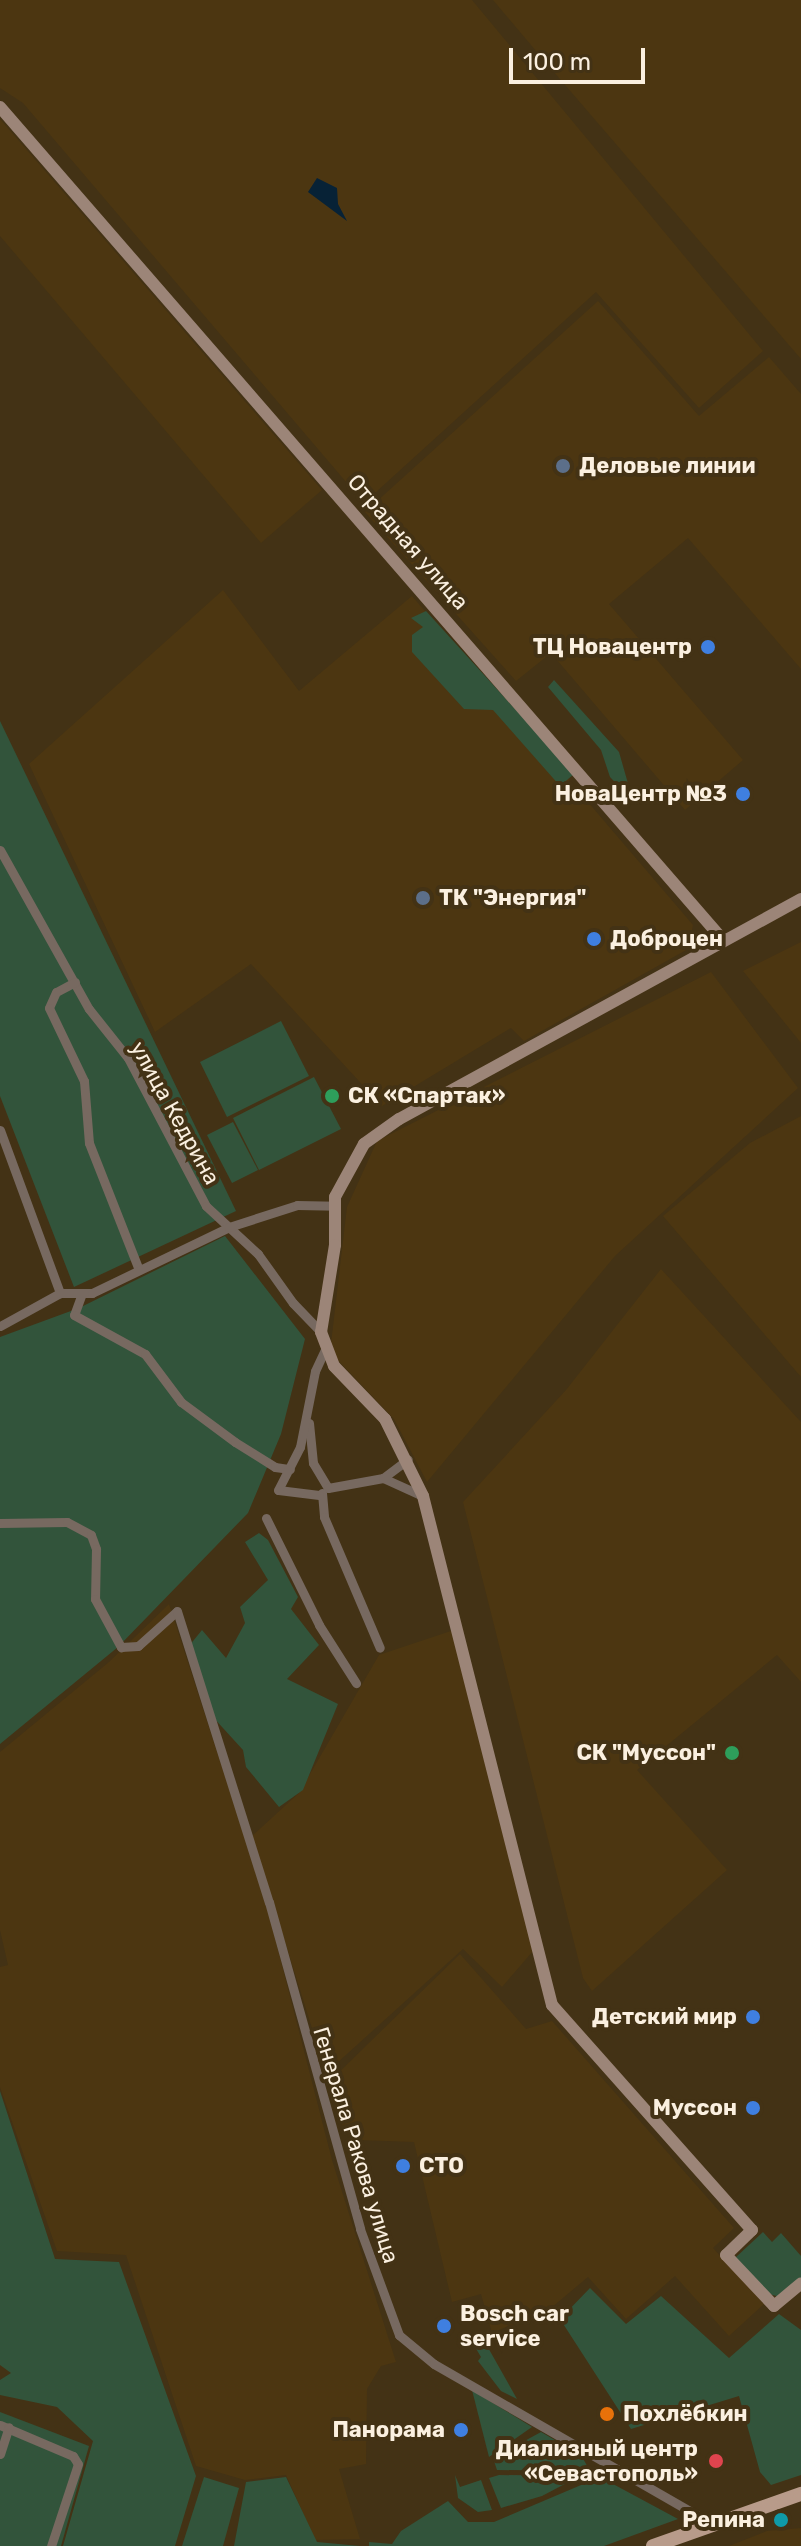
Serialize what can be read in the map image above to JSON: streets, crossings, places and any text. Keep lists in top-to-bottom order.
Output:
{
  "streets": {
    "street": ["Отрадная улица", "улица Кедрина", "Генерала Ракова улица"]
  },
  "places": [
    "Деловые линии",
    "ТЦ Новацентр",
    "НоваЦентр №3",
    "ТК \"Энергия\"",
    "Доброцен",
    "СК «Спартак»",
    "СК \"Муссон\"",
    "Детский мир",
    "Муссон",
    "СТО",
    "Bosch car service",
    "Похлёбкин",
    "Панорама",
    "Диализный центр «Севастополь»",
    "Репина"
  ],
  "scale_bar": "100 m"
}
